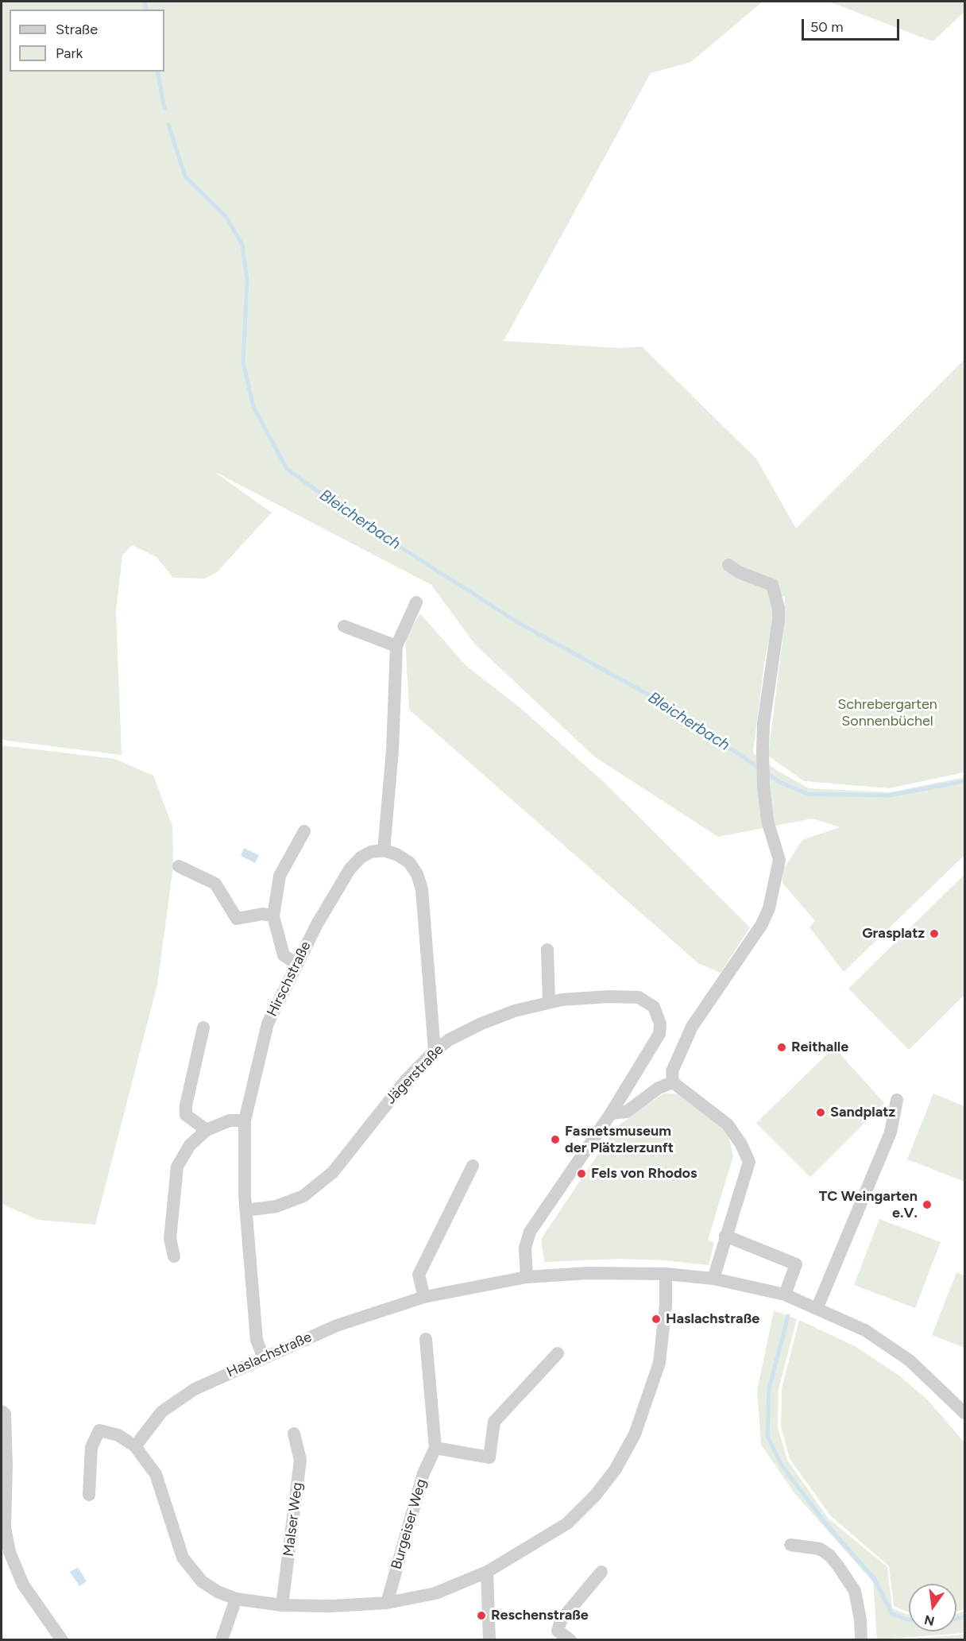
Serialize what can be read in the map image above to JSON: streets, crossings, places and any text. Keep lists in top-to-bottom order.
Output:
{
  "streets": {
    "street": [
      "Hirschstraße",
      "Jägerstraße",
      "Haslachstraße",
      "Malser Weg",
      "Burgeiser Weg"
    ]
  },
  "crossings": [
    ["Hirschstraße", "Jägerstraße"],
    ["Hirschstraße", "Haslachstraße"]
  ],
  "water": ["Bleicherbach"],
  "parks": ["Schrebergarten Sonnenbüchel"],
  "places": [
    "Grasplatz",
    "Reithalle",
    "Sandplatz",
    "Fasnetsmuseum der Plätzlerzunft",
    "Fels von Rhodos",
    "TC Weingarten e.V.",
    "Haslachstraße",
    "Reschenstraße"
  ],
  "legend": ["Straße", "Park"],
  "scale_bar": "50 m",
  "north": "bottom"
}
